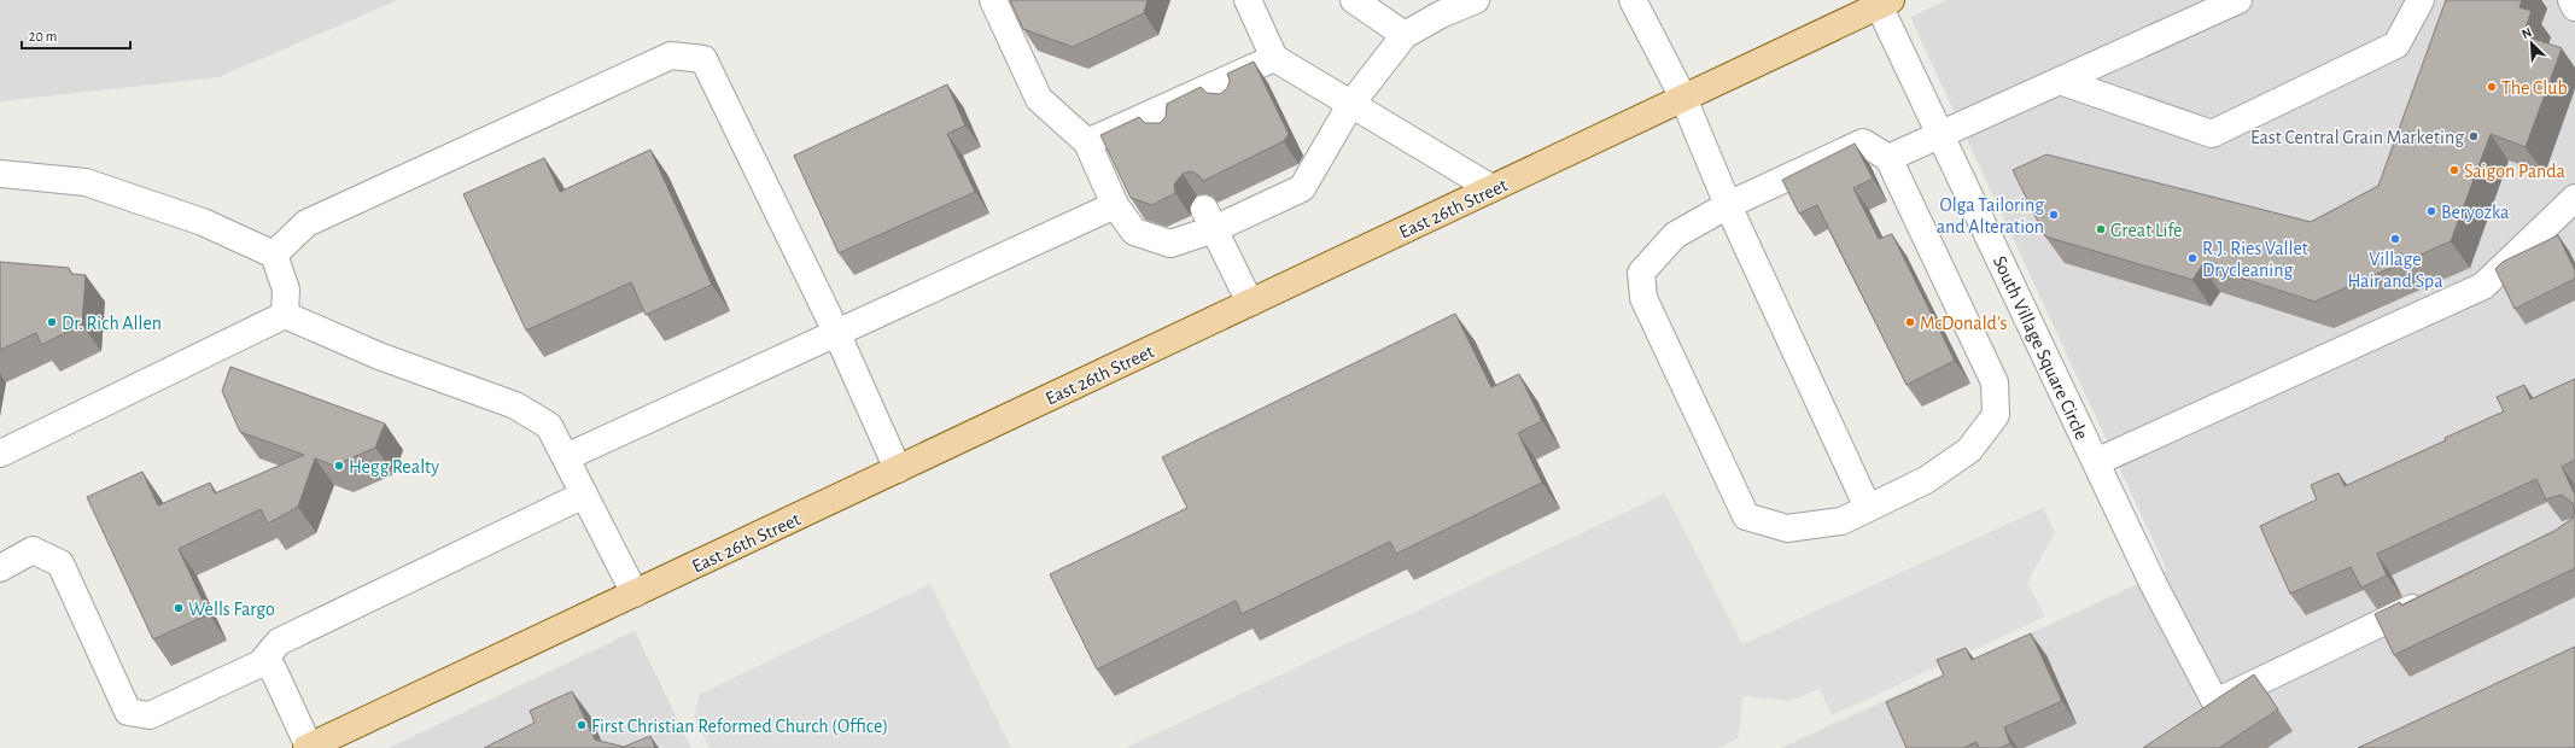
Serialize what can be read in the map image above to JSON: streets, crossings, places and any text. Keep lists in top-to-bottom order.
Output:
{
  "streets": {
    "main road": ["East 26th Street"],
    "street": ["South Village Square Circle"]
  },
  "crossings": [
    ["East 26th Street", "South Village Square Circle"]
  ],
  "places": [
    "The Club",
    "East Central Grain Marketing",
    "Saigon Panda",
    "Beryozka",
    "Olga Tailoring and Alteration",
    "Great Life",
    "Village Hair and Spa",
    "R.J. Ries Vallet Drycleaning",
    "Dr. Rich Allen",
    "McDonald's",
    "Hegg Realty",
    "Wells Fargo",
    "First Christian Reformed Church (Office)"
  ],
  "scale_bar": "20 m",
  "north": "top left"
}
